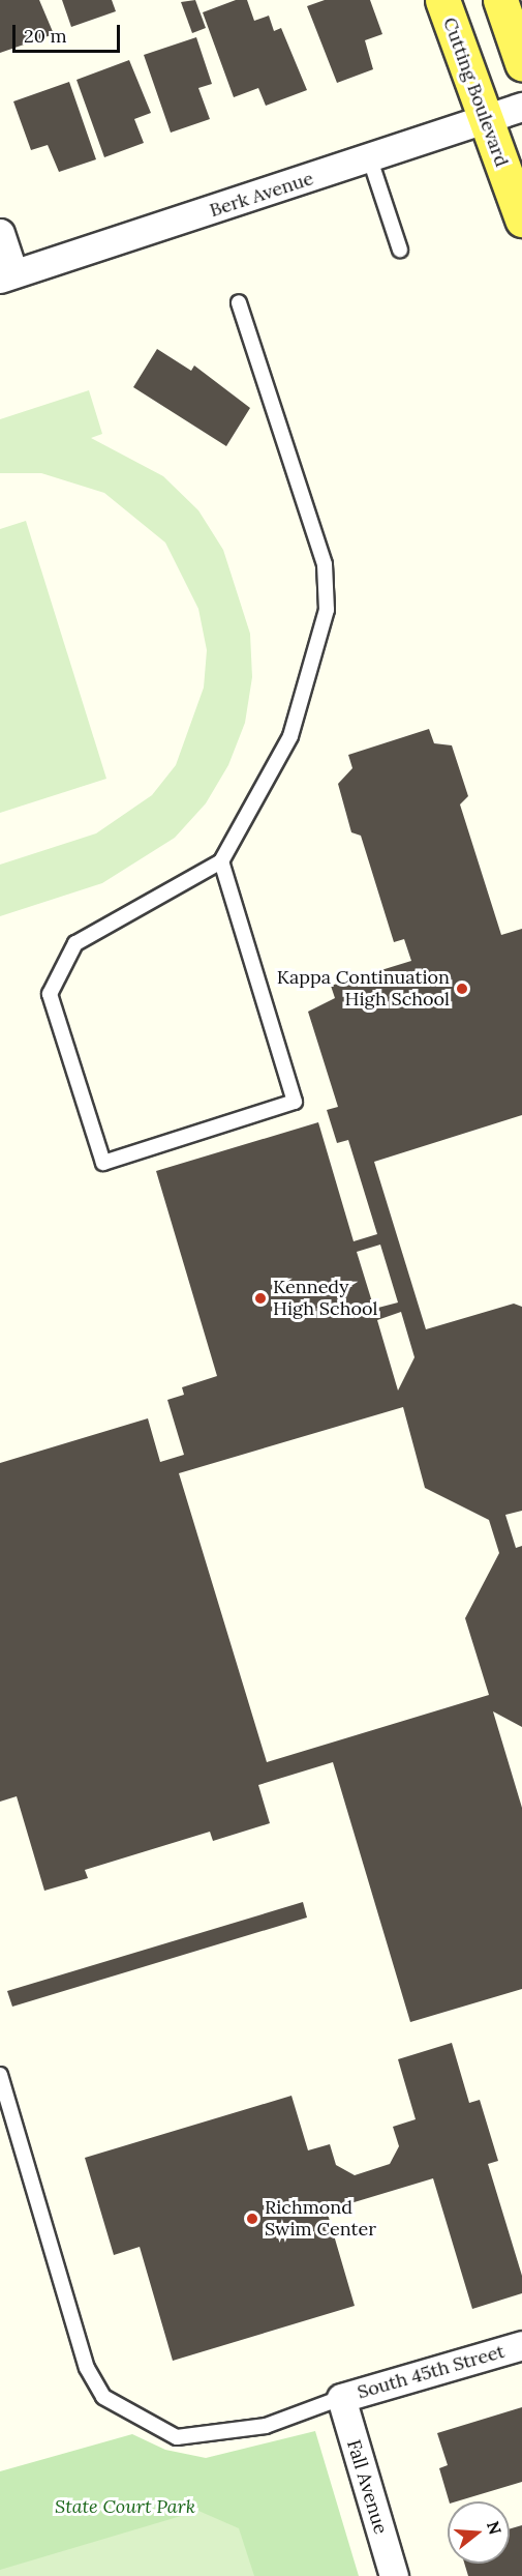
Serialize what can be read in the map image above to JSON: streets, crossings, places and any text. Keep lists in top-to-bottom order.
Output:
{
  "streets": {
    "main road": ["Cutting Boulevard"],
    "street": ["Berk Avenue", "South 45th Street", "Fall Avenue"]
  },
  "crossings": [
    ["Cutting Boulevard", "Berk Avenue"],
    ["South 45th Street", "Fall Avenue"]
  ],
  "parks": ["State Court Park"],
  "places": ["Kappa Continuation High School", "Kennedy High School", "Richmond Swim Center"],
  "scale_bar": "20 m",
  "north": "right"
}
